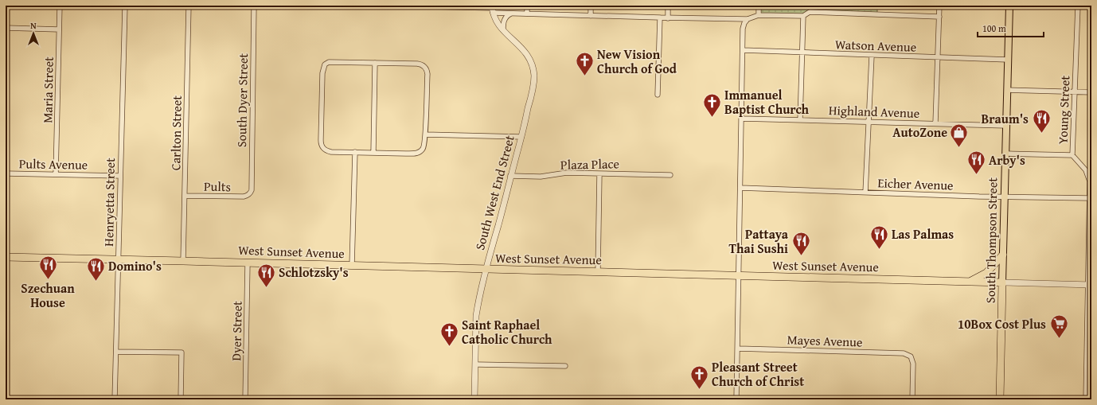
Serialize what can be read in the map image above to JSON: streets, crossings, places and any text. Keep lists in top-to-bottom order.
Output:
{
  "streets": {
    "highway": ["South Thompson Street", "West Sunset Avenue"],
    "street": [
      "Watson Avenue",
      "Maria Street",
      "South Dyer Street",
      "Young Street",
      "Highland Avenue",
      "Carlton Street",
      "Pults Avenue",
      "Plaza Place",
      "Eicher Avenue",
      "Pults",
      "South West End Street",
      "Henryetta Street",
      "Dyer Street",
      "Mayes Avenue"
    ]
  },
  "crossings": [
    ["Watson Avenue", "South Thompson Street"],
    ["Maria Street", "Pults Avenue"],
    ["South Dyer Street", "Pults"],
    ["Young Street", "Eicher Avenue"],
    ["Young Street", "West Sunset Avenue"],
    ["Highland Avenue", "South Thompson Street"],
    ["Carlton Street", "Pults"],
    ["Carlton Street", "West Sunset Avenue"],
    ["Pults Avenue", "Henryetta Street"],
    ["Plaza Place", "South West End Street"],
    ["Eicher Avenue", "South Thompson Street"],
    ["South West End Street", "West Sunset Avenue"],
    ["Henryetta Street", "West Sunset Avenue"],
    ["South Thompson Street", "West Sunset Avenue"],
    ["West Sunset Avenue", "Dyer Street"]
  ],
  "places": {
    "church": [
      "New Vision Church of God",
      "Immanuel Baptist Church",
      "Saint Raphael Catholic Church",
      "Pleasant Street Church of Christ"
    ],
    "restaurant": [
      "Braum's",
      "Arby's",
      "Las Palmas",
      "Pattaya Thai Sushi",
      "Szechuan House",
      "Domino's",
      "Schlotzsky's"
    ],
    "shop": ["AutoZone"],
    "supermarket": ["10Box Cost Plus"]
  },
  "scale_bar": "100 m",
  "north": "top"
}
